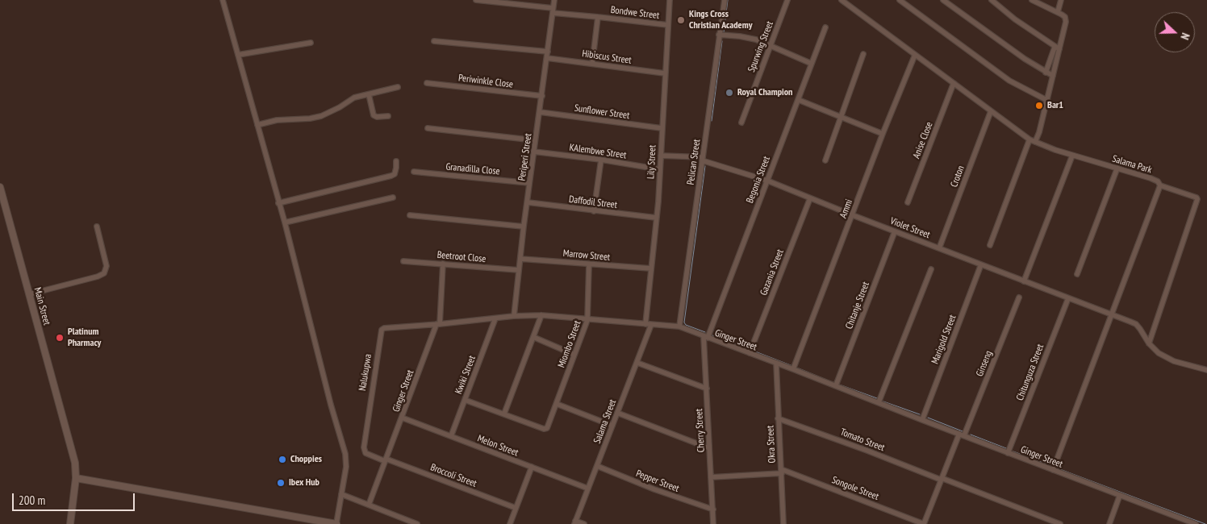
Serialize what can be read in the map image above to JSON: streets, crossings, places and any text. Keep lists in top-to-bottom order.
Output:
{
  "streets": {
    "main road": ["Main Street"],
    "street": [
      "Bondwe Street",
      "Spurwing Street",
      "Hibiscus Street",
      "Periwinkle Close",
      "Sunflower Street",
      "Anise Close",
      "KAlembwe Street",
      "Periperi Street",
      "Lily Street",
      "Pelican Street",
      "Salama Park",
      "Granadilla Close",
      "Croton",
      "Begonia Street",
      "Daffodil Street",
      "Ammi",
      "Violet Street",
      "Marrow Street",
      "Beetroot Close",
      "Gazania Street",
      "Chitanje Street",
      "Marigold Street",
      "Ginger Street",
      "Miombo Street",
      "Ginseng",
      "Nalukupwa",
      "Chitunguza Street",
      "Kwiki Street",
      "Salama Street",
      "Cherry Street",
      "Tomato Street",
      "Okra Street",
      "Melon Street",
      "Broccoli Street",
      "Pepper Street",
      "Songole Street"
    ]
  },
  "crossings": [
    ["Bondwe Street", "Periperi Street"],
    ["Bondwe Street", "Lily Street"],
    ["Hibiscus Street", "Periperi Street"],
    ["Hibiscus Street", "Lily Street"],
    ["Periwinkle Close", "Periperi Street"],
    ["Sunflower Street", "Periperi Street"],
    ["Sunflower Street", "Lily Street"],
    ["Anise Close", "Salama Park"],
    ["KAlembwe Street", "Periperi Street"],
    ["KAlembwe Street", "Lily Street"],
    ["Periperi Street", "Granadilla Close"],
    ["Periperi Street", "Daffodil Street"],
    ["Periperi Street", "Marrow Street"],
    ["Periperi Street", "Beetroot Close"],
    ["Periperi Street", "Ginger Street"],
    ["Lily Street", "Daffodil Street"],
    ["Lily Street", "Violet Street"],
    ["Lily Street", "Marrow Street"],
    ["Lily Street", "Ginger Street"],
    ["Pelican Street", "Violet Street"],
    ["Pelican Street", "Ginger Street"],
    ["Salama Park", "Croton"],
    ["Salama Park", "Ammi"],
    ["Salama Park", "Violet Street"],
    ["Salama Park", "Ginger Street"],
    ["Croton", "Violet Street"],
    ["Begonia Street", "Violet Street"],
    ["Begonia Street", "Ginger Street"],
    ["Begonia Street", "Cherry Street"],
    ["Ammi", "Violet Street"],
    ["Ammi", "Ginger Street"],
    ["Violet Street", "Gazania Street"],
    ["Violet Street", "Chitanje Street"],
    ["Violet Street", "Marigold Street"],
    ["Violet Street", "Chitunguza Street"],
    ["Marrow Street", "Miombo Street"],
    ["Gazania Street", "Ginger Street"],
    ["Chitanje Street", "Ginger Street"],
    ["Marigold Street", "Ginger Street"],
    ["Ginger Street", "Miombo Street"],
    ["Ginger Street", "Ginseng"],
    ["Ginger Street", "Nalukupwa"],
    ["Ginger Street", "Chitunguza Street"],
    ["Ginger Street", "Kwiki Street"],
    ["Ginger Street", "Salama Street"],
    ["Ginger Street", "Cherry Street"],
    ["Ginger Street", "Okra Street"],
    ["Ginger Street", "Melon Street"],
    ["Ginger Street", "Broccoli Street"],
    ["Nalukupwa", "Broccoli Street"],
    ["Kwiki Street", "Melon Street"],
    ["Salama Street", "Melon Street"],
    ["Salama Street", "Pepper Street"],
    ["Cherry Street", "Pepper Street"],
    ["Tomato Street", "Okra Street"],
    ["Okra Street", "Songole Street"]
  ],
  "places": [
    "Kings Cross Christian Academy",
    "Royal Champion",
    "Bar1",
    "Platinum Pharmacy",
    "Choppies",
    "Ibex Hub"
  ],
  "scale_bar": "200 m",
  "north": "right"
}
